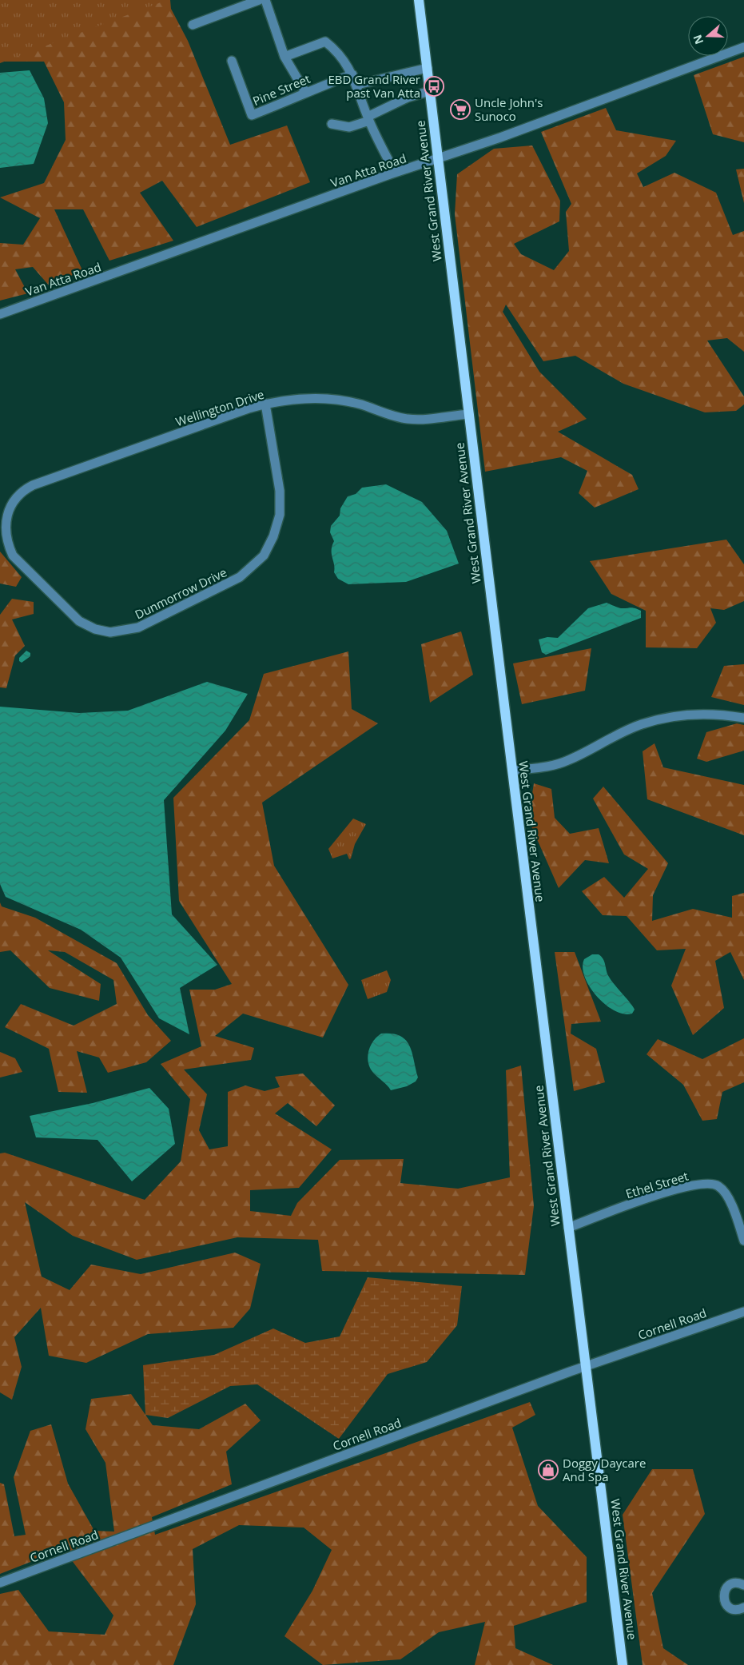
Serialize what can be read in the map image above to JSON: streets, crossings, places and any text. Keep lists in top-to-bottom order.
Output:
{
  "streets": {
    "main road": ["West Grand River Avenue"],
    "street": [
      "Pine Street",
      "Van Atta Road",
      "Wellington Drive",
      "Dunmorrow Drive",
      "Ethel Street",
      "Cornell Road"
    ]
  },
  "crossings": [
    ["Van Atta Road", "West Grand River Avenue"],
    ["West Grand River Avenue", "Wellington Drive"],
    ["West Grand River Avenue", "Ethel Street"],
    ["West Grand River Avenue", "Cornell Road"],
    ["Wellington Drive", "Dunmorrow Drive"]
  ],
  "places": {
    "bus stop": ["EBD Grand River past Van Atta"],
    "supermarket": ["Uncle John's Sunoco"],
    "shop": ["Doggy Daycare And Spa"]
  },
  "north": "left"
}
